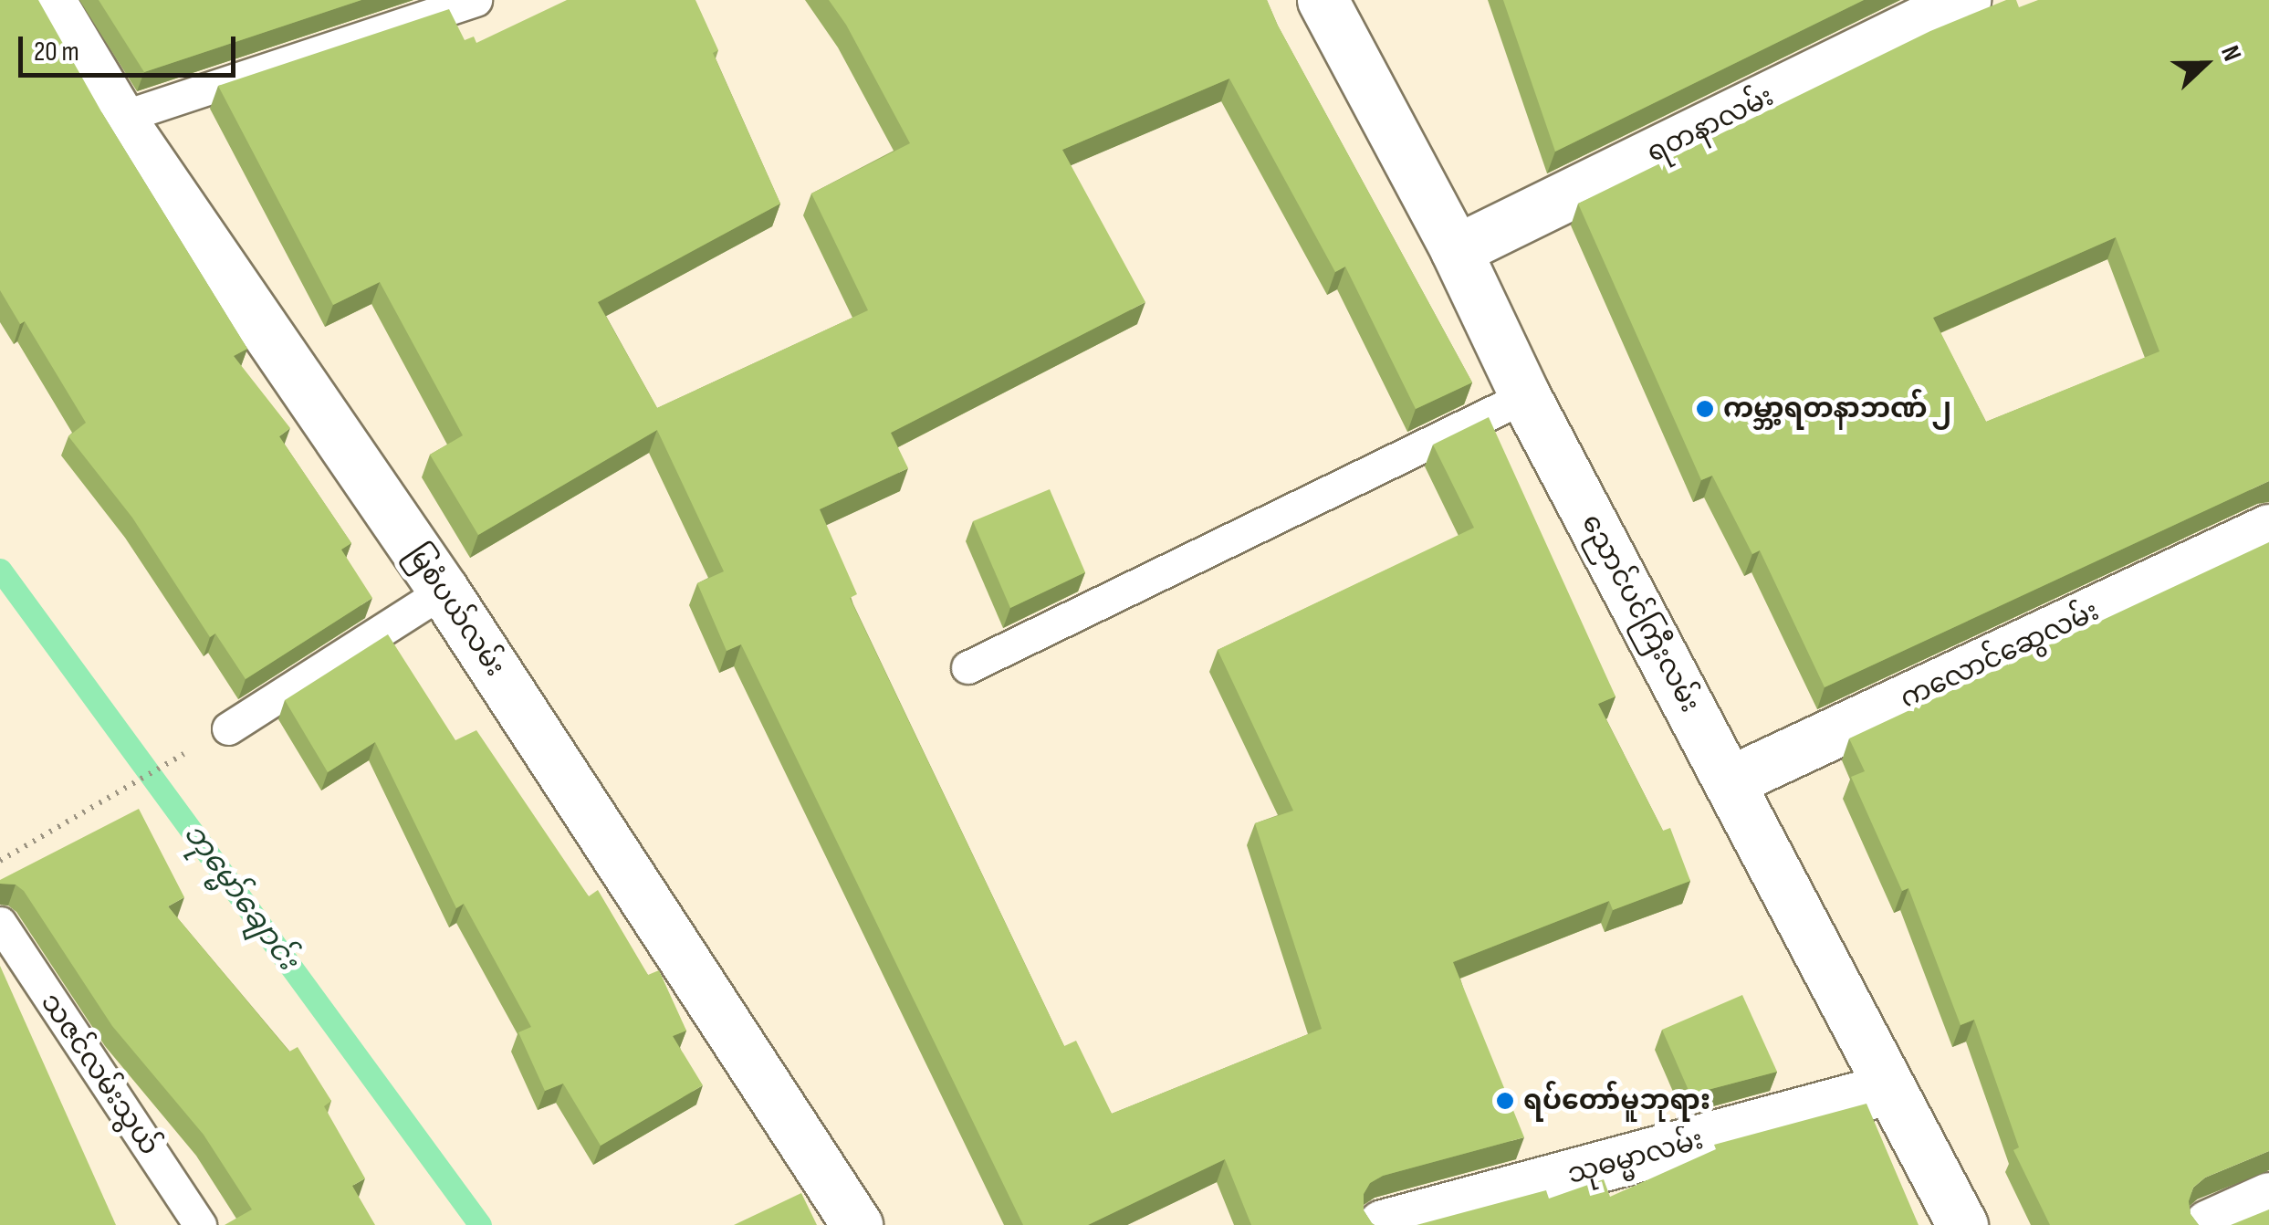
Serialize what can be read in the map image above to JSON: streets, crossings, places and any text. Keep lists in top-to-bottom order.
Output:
{
  "streets": {
    "street": [
      "ရတနာလမ်း",
      "မြစံပယ်လမ်း",
      "ညောင်ပင်ကြီးလမ်း",
      "ကလောင်ဆွေလမ်း",
      "သုဓမ္မာလမ်း"
    ],
    "lane": ["သဇင်လမ်းသွယ်"]
  },
  "crossings": [
    ["ရတနာလမ်း", "ညောင်ပင်ကြီးလမ်း"],
    ["ညောင်ပင်ကြီးလမ်း", "ကလောင်ဆွေလမ်း"],
    ["ညောင်ပင်ကြီးလမ်း", "သုဓမ္မာလမ်း"]
  ],
  "water": ["ဘုမ္မော်ချောင်း"],
  "places": ["ကမ္ဘာ့ရတနာဘဏ် ၂", "ရပ်တော်မူဘုရား"],
  "scale_bar": "20 m",
  "north": "right"
}
